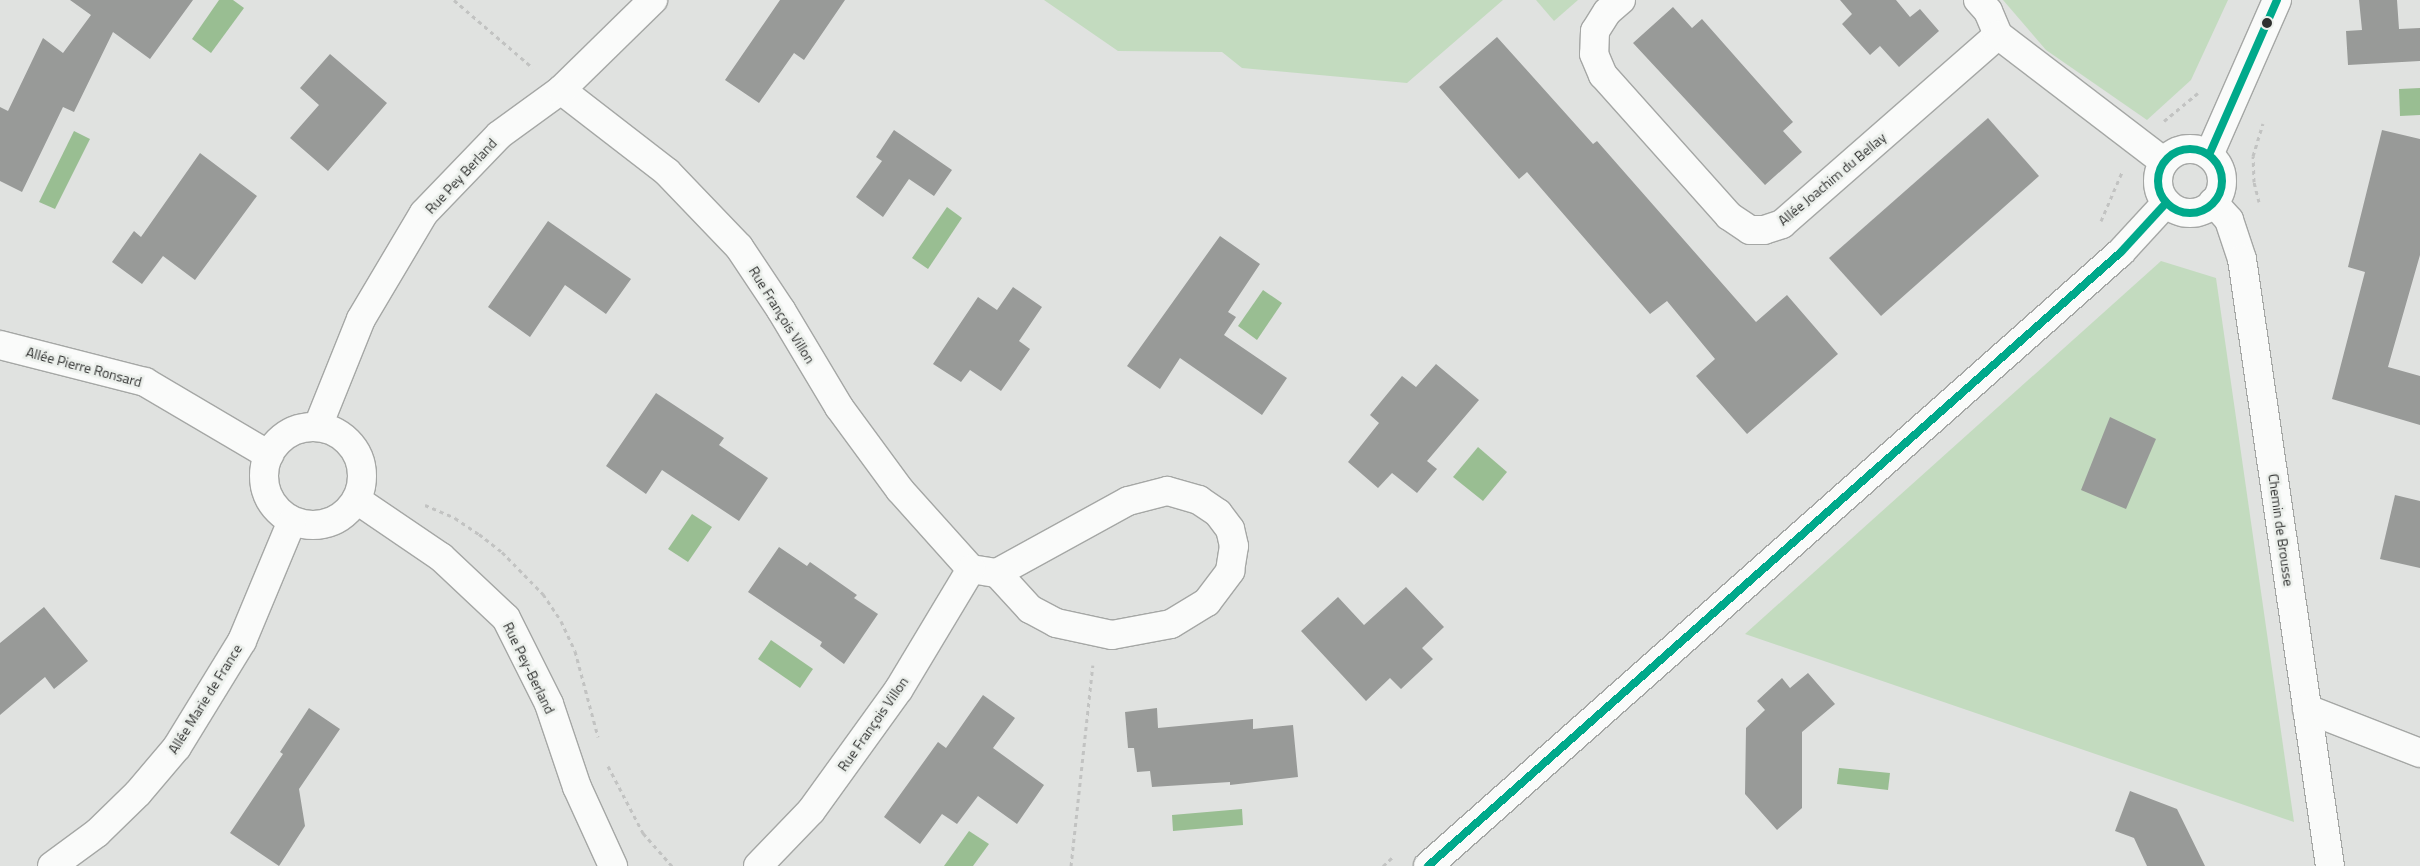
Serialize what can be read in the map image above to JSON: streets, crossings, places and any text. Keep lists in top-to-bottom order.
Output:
{
  "streets": {
    "street": [
      "Rue Pey Berland",
      "Allée Joachim du Bellay",
      "Rue François Villon",
      "Allée Pierre Ronsard",
      "Chemin de Brousse",
      "Rue Pey-Berland",
      "Allée Marie de France"
    ]
  },
  "crossings": [
    ["Rue Pey Berland", "Rue François Villon"],
    ["Rue Pey Berland", "Allée Pierre Ronsard"],
    ["Rue Pey Berland", "Rue Pey-Berland"],
    ["Rue Pey Berland", "Allée Marie de France"],
    ["Allée Pierre Ronsard", "Rue Pey-Berland"],
    ["Allée Pierre Ronsard", "Allée Marie de France"],
    ["Rue Pey-Berland", "Allée Marie de France"]
  ]
}
